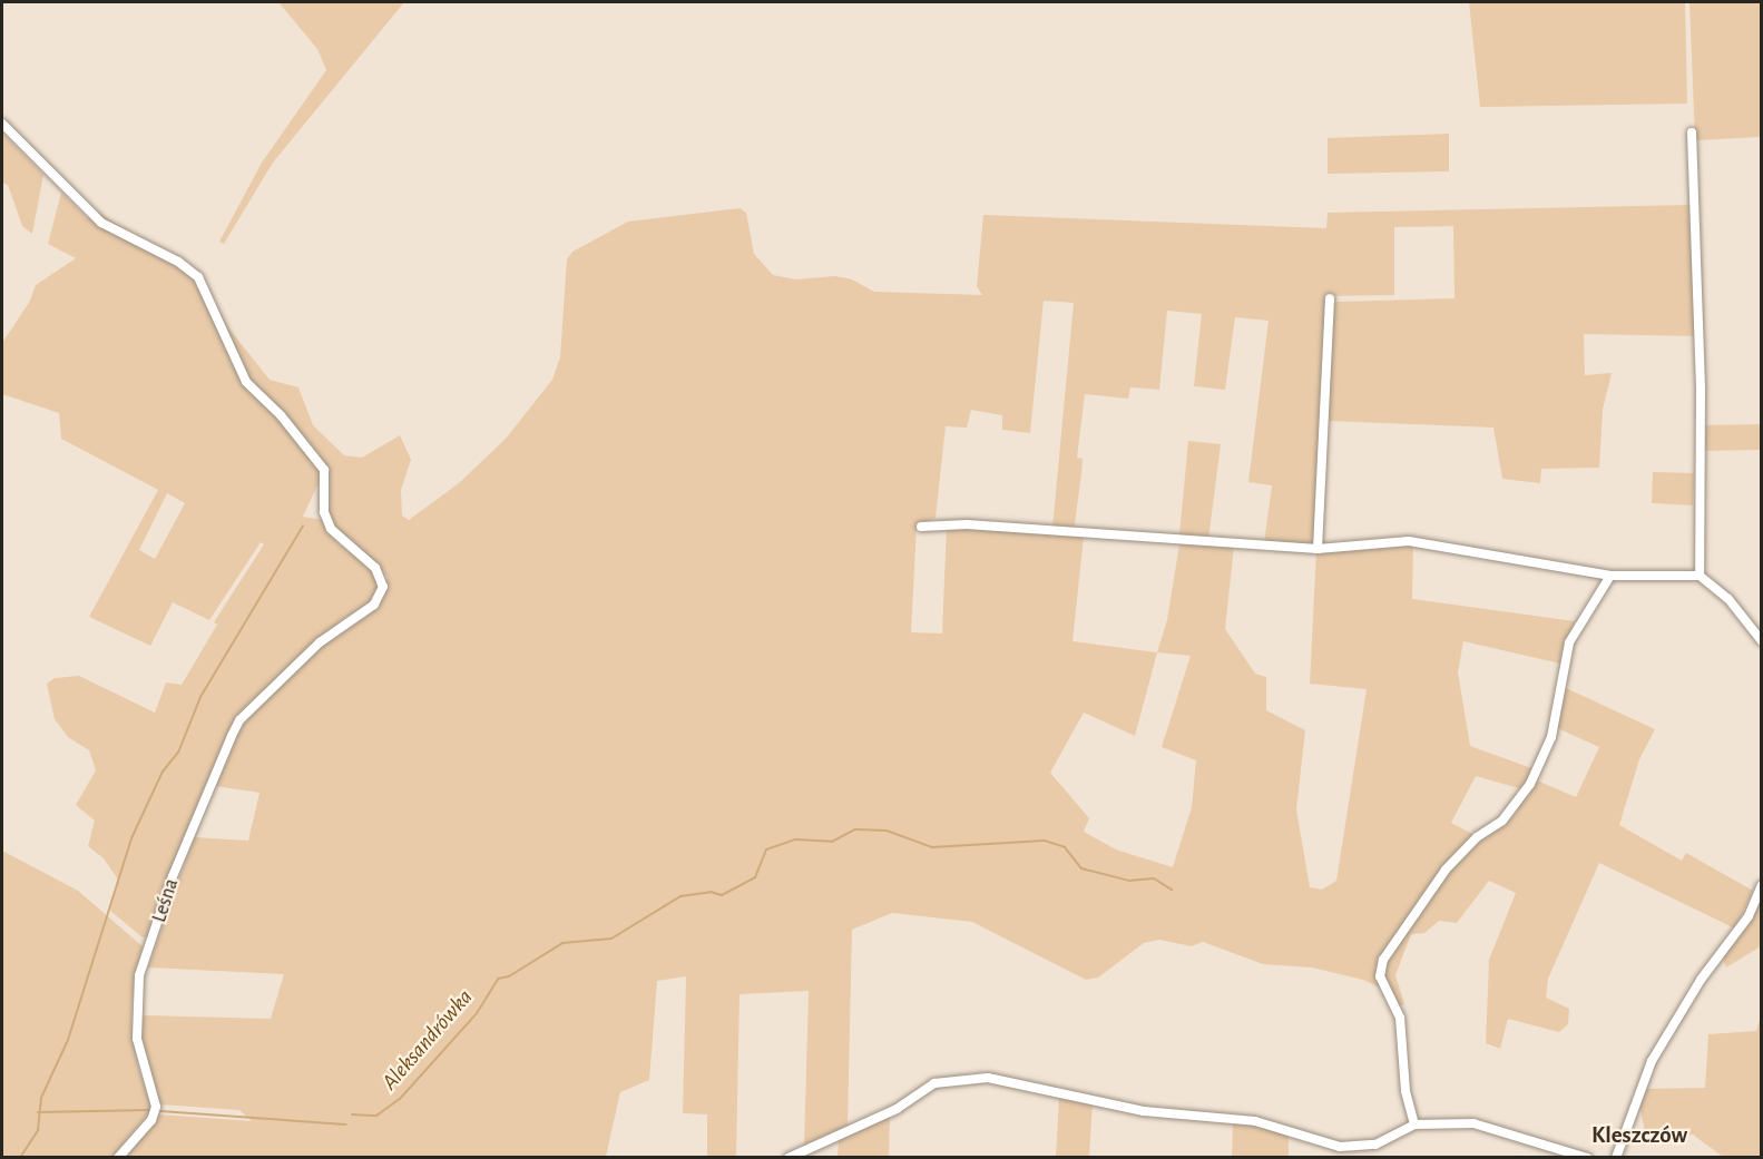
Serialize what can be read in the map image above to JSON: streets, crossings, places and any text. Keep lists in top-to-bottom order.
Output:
{
  "streets": {
    "street": ["Leśna"]
  },
  "districts": ["Kleszczów"],
  "water": ["Aleksandrówka"]
}
